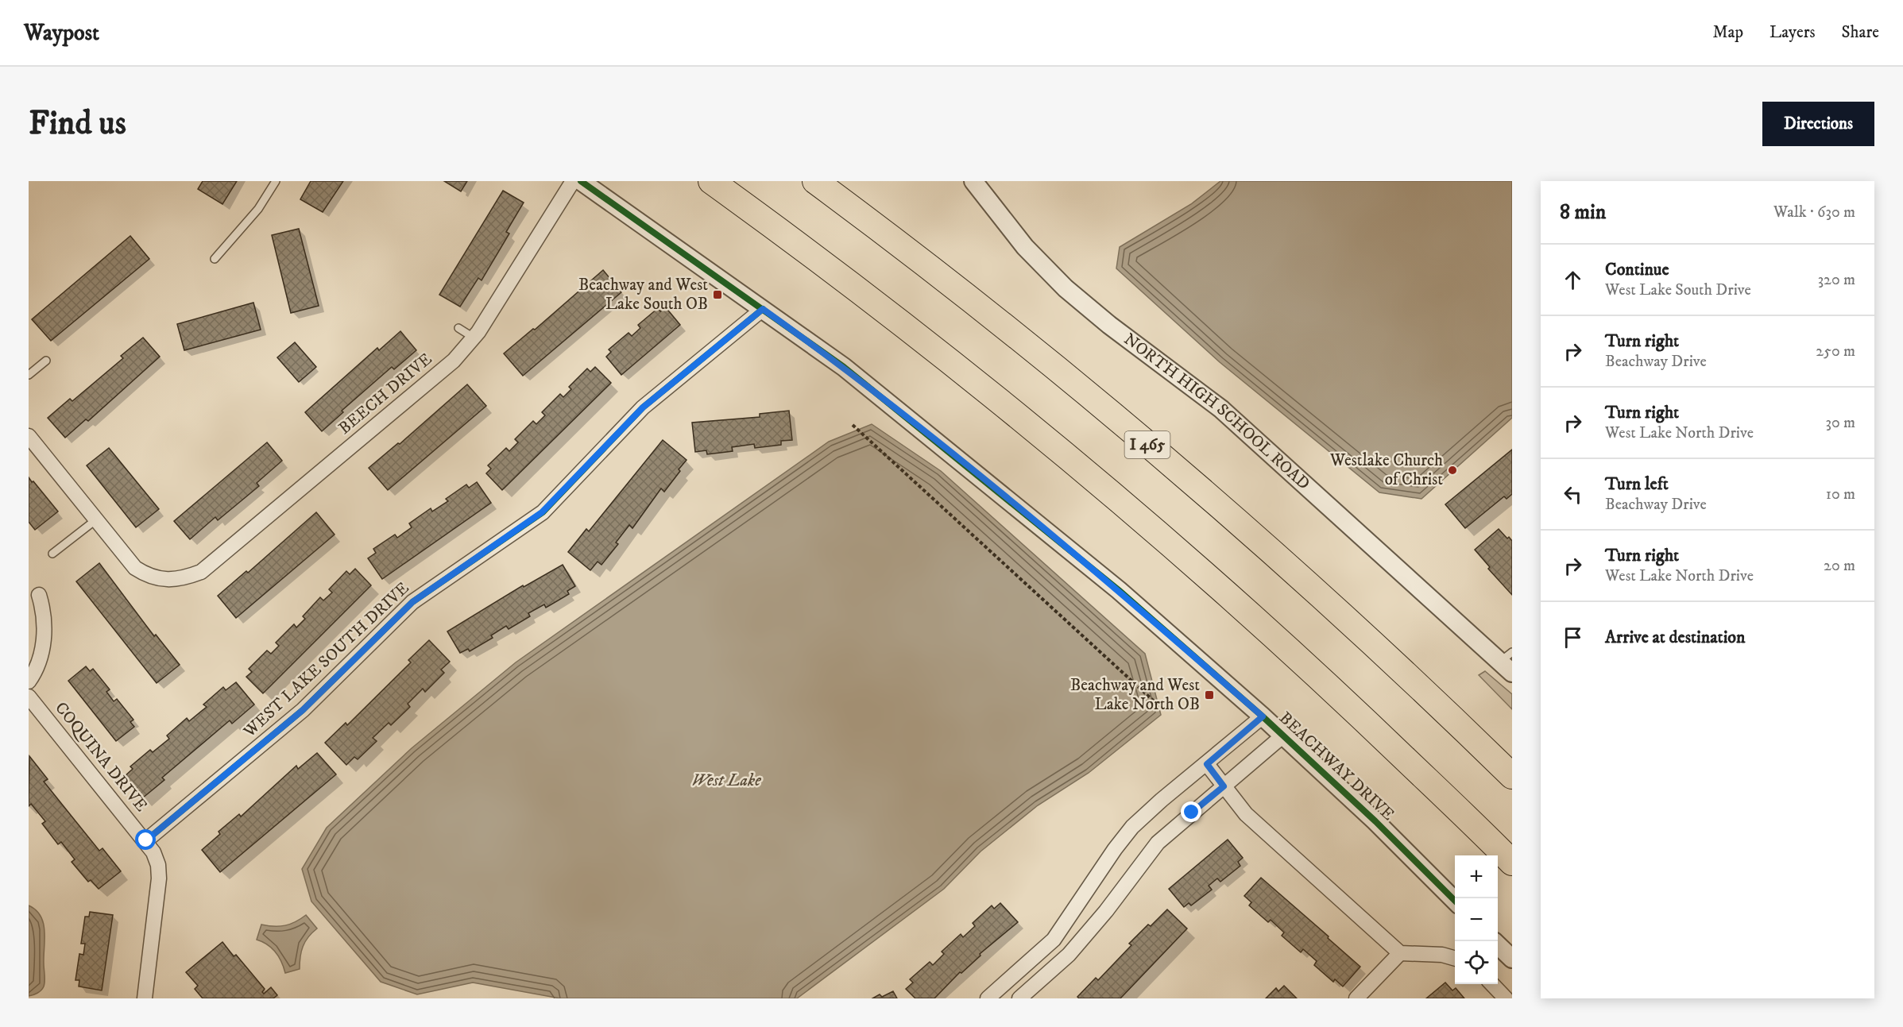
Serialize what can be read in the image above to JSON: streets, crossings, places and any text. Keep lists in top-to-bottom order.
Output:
{
  "streets": {
    "highway": ["I 465"],
    "street": [
      "BEECH DRIVE",
      "NORTH HIGH SCHOOL ROAD",
      "WEST LAKE SOUTH DRIVE",
      "COQUINA DRIVE",
      "BEACHWAY DRIVE"
    ]
  },
  "crossings": [
    ["WEST LAKE SOUTH DRIVE", "COQUINA DRIVE"],
    ["WEST LAKE SOUTH DRIVE", "BEACHWAY DRIVE"]
  ],
  "water": ["West Lake"],
  "places": {
    "transit": ["Beachway and West Lake South OB", "Beachway and West Lake North OB"],
    "other": ["Westlake Church of Christ"]
  },
  "page": {
    "header": "Waypost",
    "nav": ["Map", "Layers", "Share"],
    "buttons": "Directions",
    "title": "Find us",
    "heading": ["8 min", "Walk · 630 m"],
    "list": [
      ["Continue", "West Lake South Drive", "320 m"],
      ["Turn right", "Beachway Drive", "250 m"],
      ["Turn right", "West Lake North Drive", "30 m"],
      ["Turn left", "Beachway Drive", "10 m"],
      ["Turn right", "West Lake North Drive", "20 m"],
      "Arrive at destination"
    ],
    "map_buttons": ["+", "−"]
  }
}
